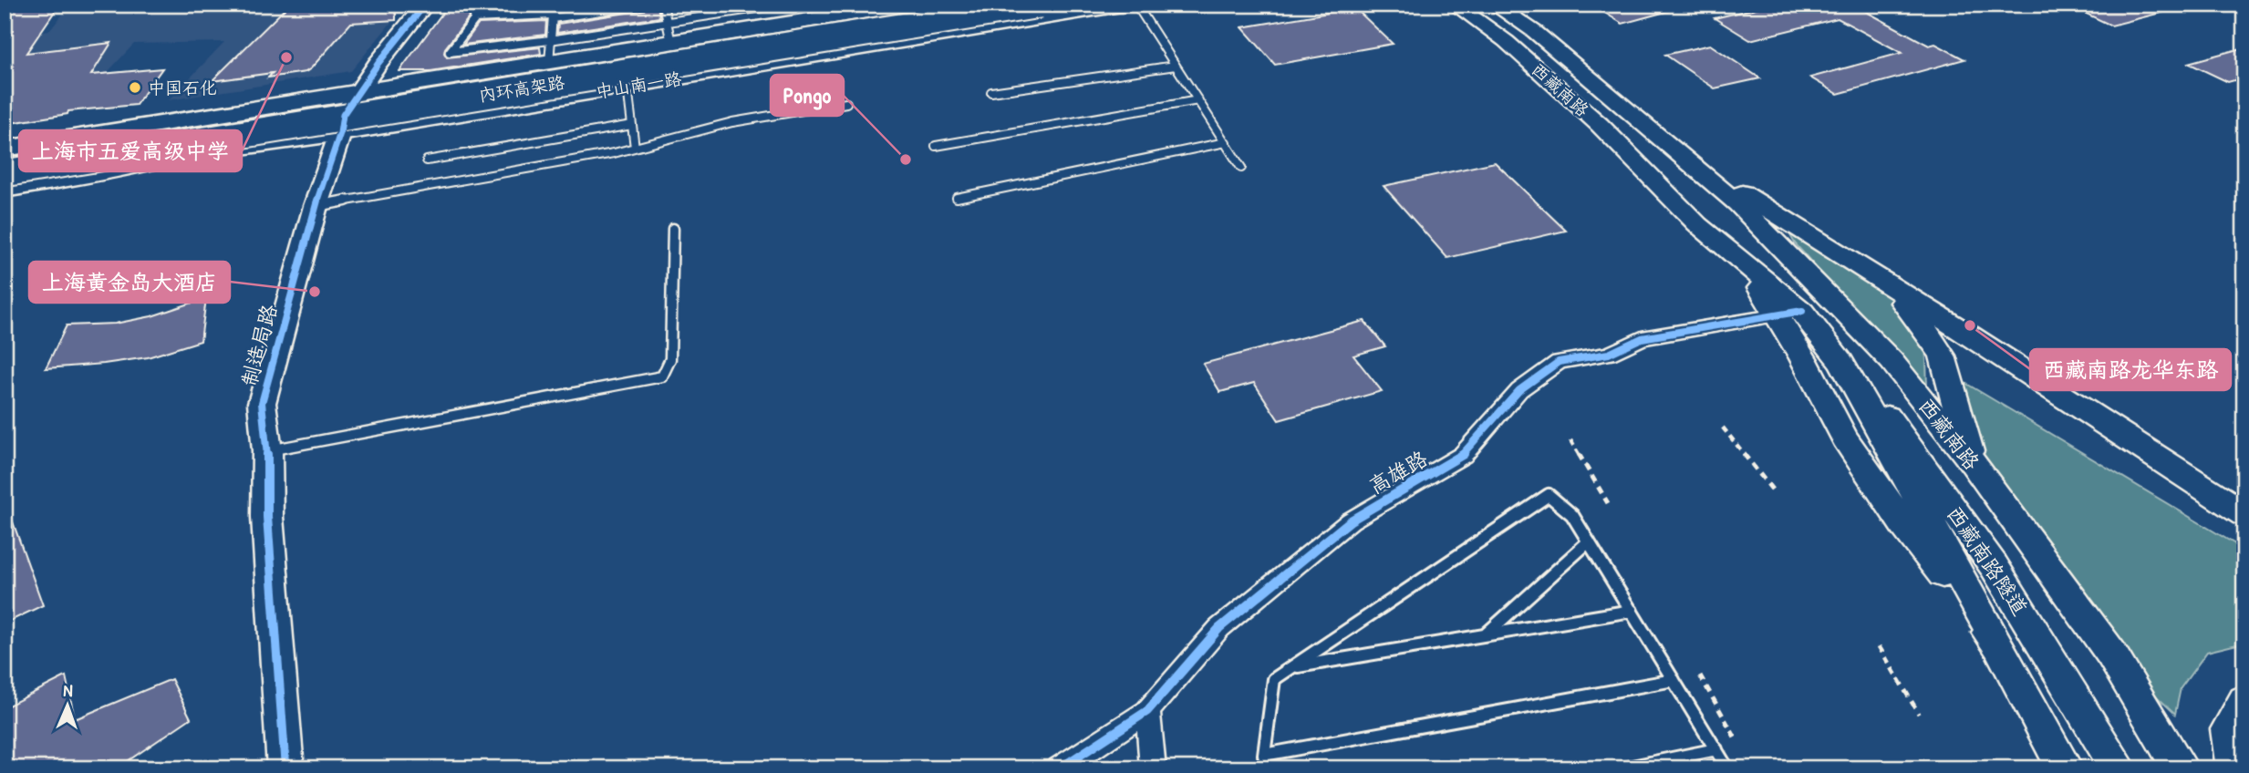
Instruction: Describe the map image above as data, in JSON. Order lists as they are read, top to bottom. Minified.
{"streets":{"highway":["内环高架路"],"main road":["中山南一路","西藏南路","制造局路","西藏南路隧道"],"street":["高雄路"]},"crossings":[["中山南一路","制造局路"],["西藏南路","高雄路"],["西藏南路","西藏南路隧道"]],"places":["上海市五爱高级中学","中国石化","Pongo","上海黄金岛大酒店","西藏南路龙华东路"],"north":"top"}
